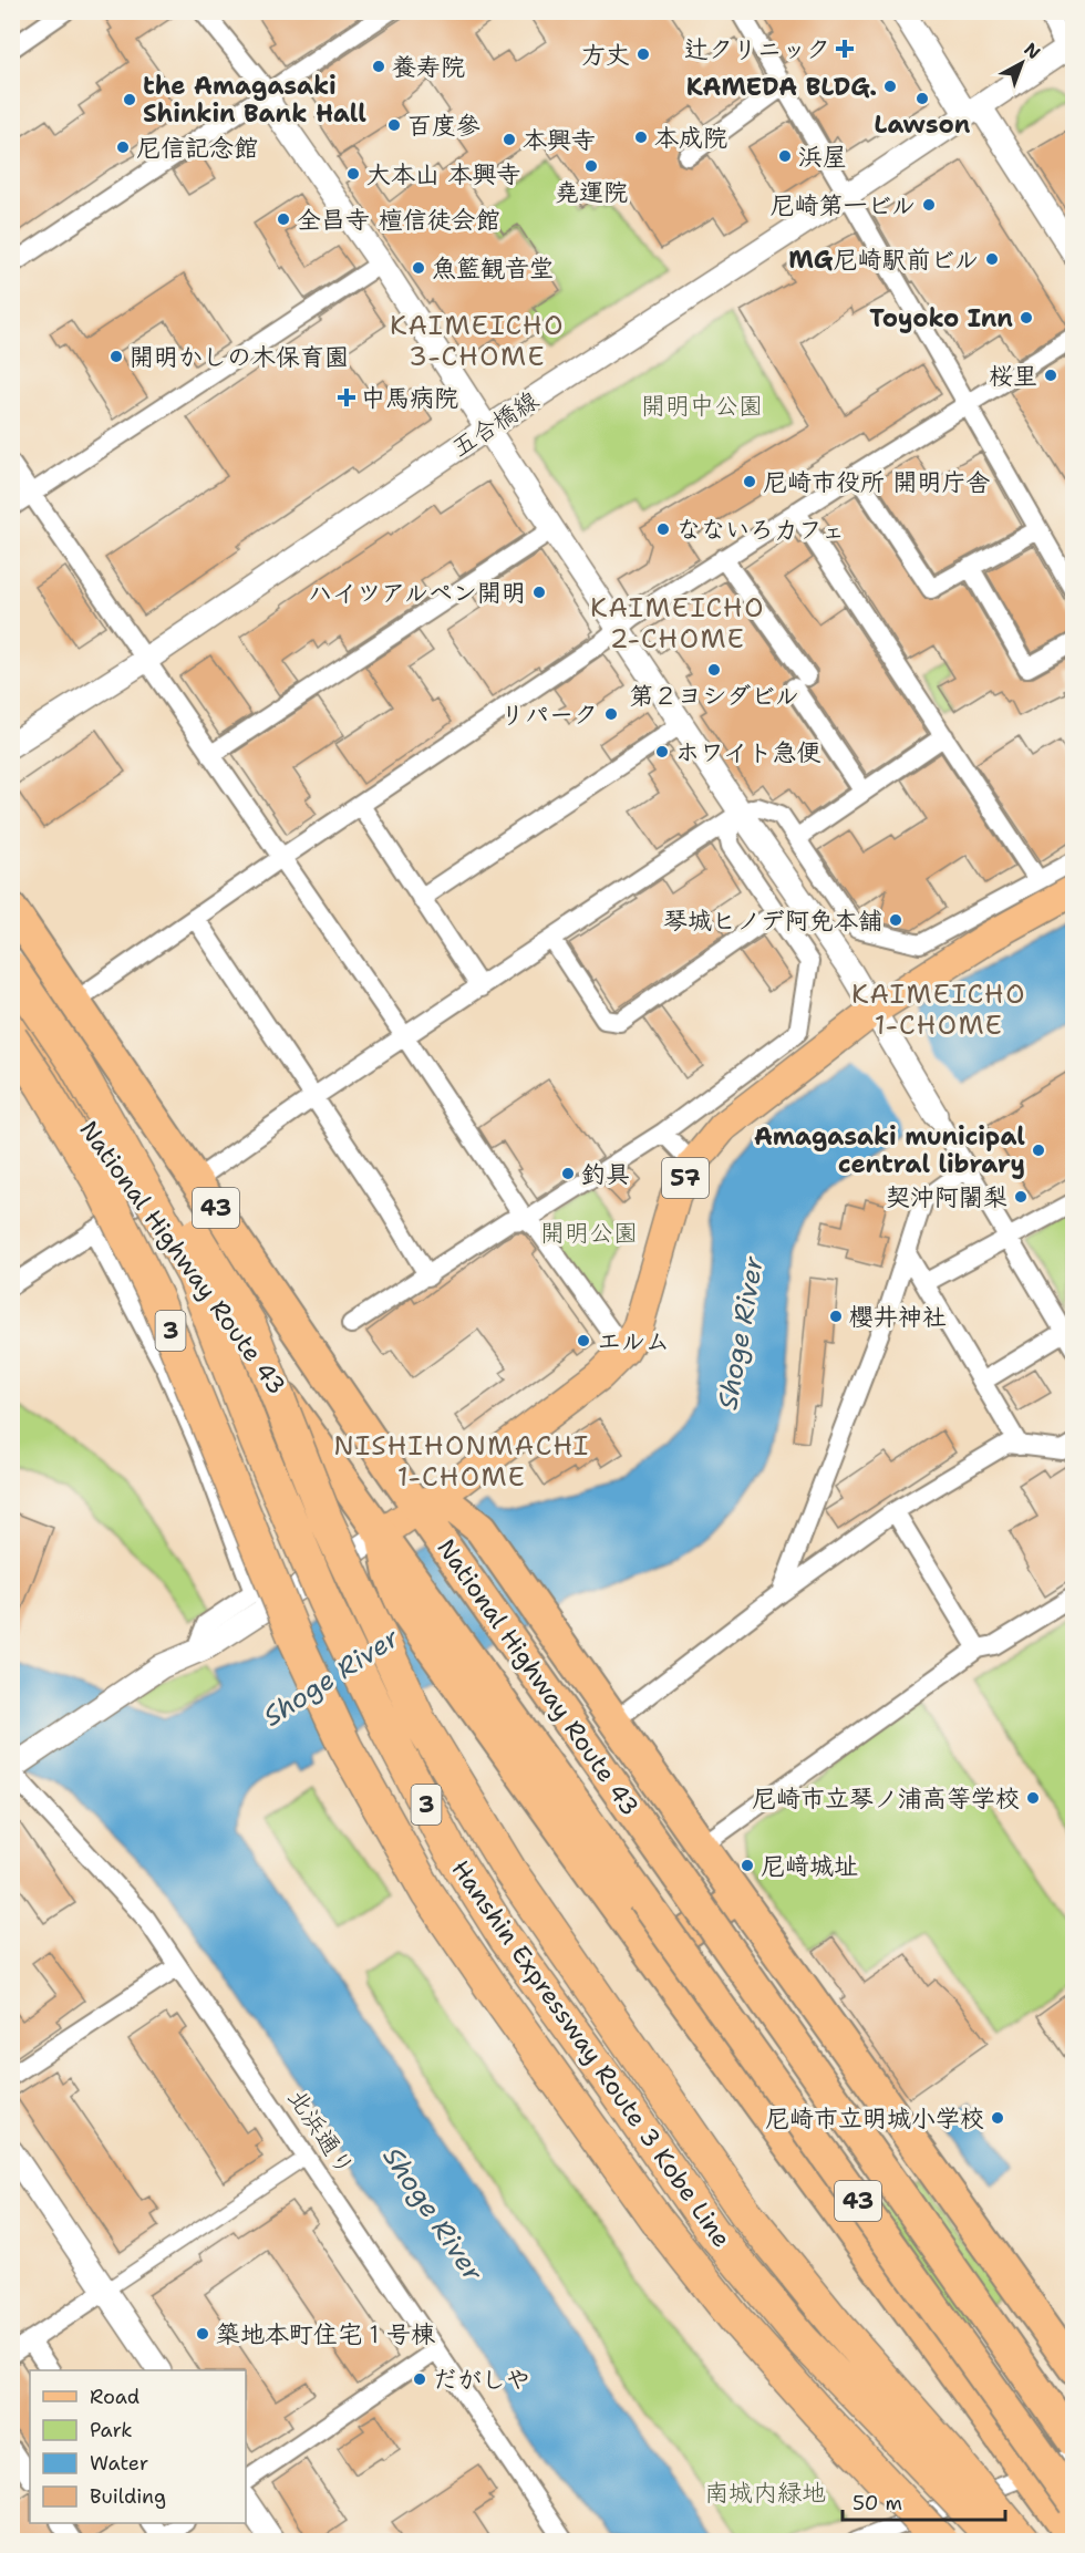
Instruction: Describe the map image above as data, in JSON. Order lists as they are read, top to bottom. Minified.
{"streets":{"highway":["43","National Highway Route 43","3","Hanshin Expressway Route 3 Kobe Line"],"main road":["57"],"street":["五合橋線","北浜通り"]},"crossings":[["57","National Highway Route 43"],["National Highway Route 43","Hanshin Expressway Route 3 Kobe Line"]],"districts":["KAIMEICHO 3-CHOME","KAIMEICHO 2-CHOME","KAIMEICHO 1-CHOME","NISHIHONMACHI 1-CHOME"],"water":["Shoge River"],"parks":["開明中公園","開明公園","南城内緑地"],"places":{"health":["辻クリニック","中馬病院"],"other":["方丈","養寿院","KAMEDA BLDG.","Lawson","the Amagasaki Shinkin Bank Hall","百度參","本成院","本興寺","尼信記念館","浜屋","堯運院","大本山 本興寺","尼崎第一ビル","全昌寺 檀信徒会館","MG尼崎駅前ビル","魚籃観音堂","Toyoko Inn","開明かしの木保育園","桜里","尼崎市役所 開明庁舎","なないろカフェ","ハイツアルペン開明","第２ヨシダビル","リパーク","ホワイト急便","琴城ヒノデ阿免本舗","Amagasaki municipal central library","釣具","契沖阿闍梨","櫻井神社","エルム","尼崎市立琴ノ浦高等学校","尼﨑城址","尼崎市立明城小学校","築地本町住宅１号棟","だがしや"]},"legend":["Road","Park","Water","Building"],"scale_bar":"50 m","north":"top right"}
